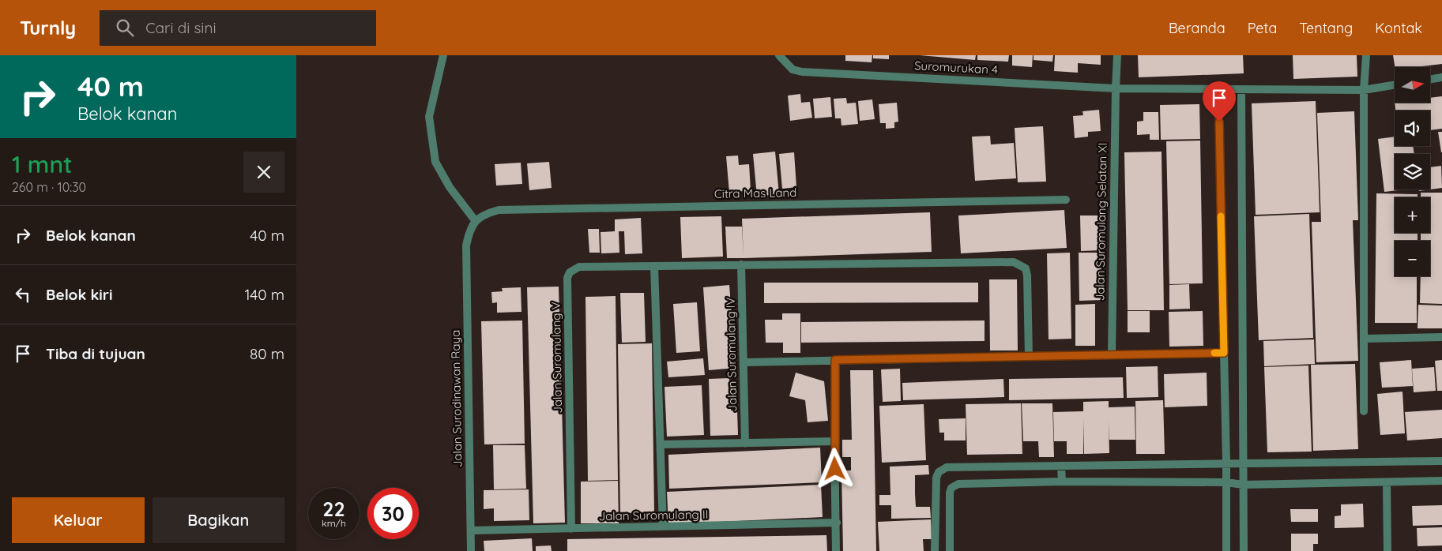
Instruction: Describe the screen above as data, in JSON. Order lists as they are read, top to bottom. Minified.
{"streets":{"street":["Suromurukan 4","Citra Mas Land","Jalan Suromulang Selatan XI","Jalan Suromulang IV","Jalan Suromulang V","Jalan Surodinawan Raya","Jalan Suromulang II"]},"crossings":[["Suromurukan 4","Jalan Suromulang Selatan XI"],["Citra Mas Land","Jalan Surodinawan Raya"],["Jalan Suromulang IV","Jalan Suromulang V"],["Jalan Suromulang V","Jalan Suromulang II"],["Jalan Surodinawan Raya","Jalan Suromulang II"]],"north":"right","page":{"header":"Turnly","search":"Cari di sini","nav":["Beranda","Peta","Tentang","Kontak"],"turn":["40 m","Belok kanan"],"map_buttons":["+","−"],"heading":["1 mnt","260 m · 10:30"],"list":[{"name":"Belok kanan","value":"40 m"},{"name":"Belok kiri","value":"140 m"},{"name":"Tiba di tujuan","value":"80 m"}],"speed":"22 km/h","limit":"30","buttons":["Keluar","Bagikan"]}}
